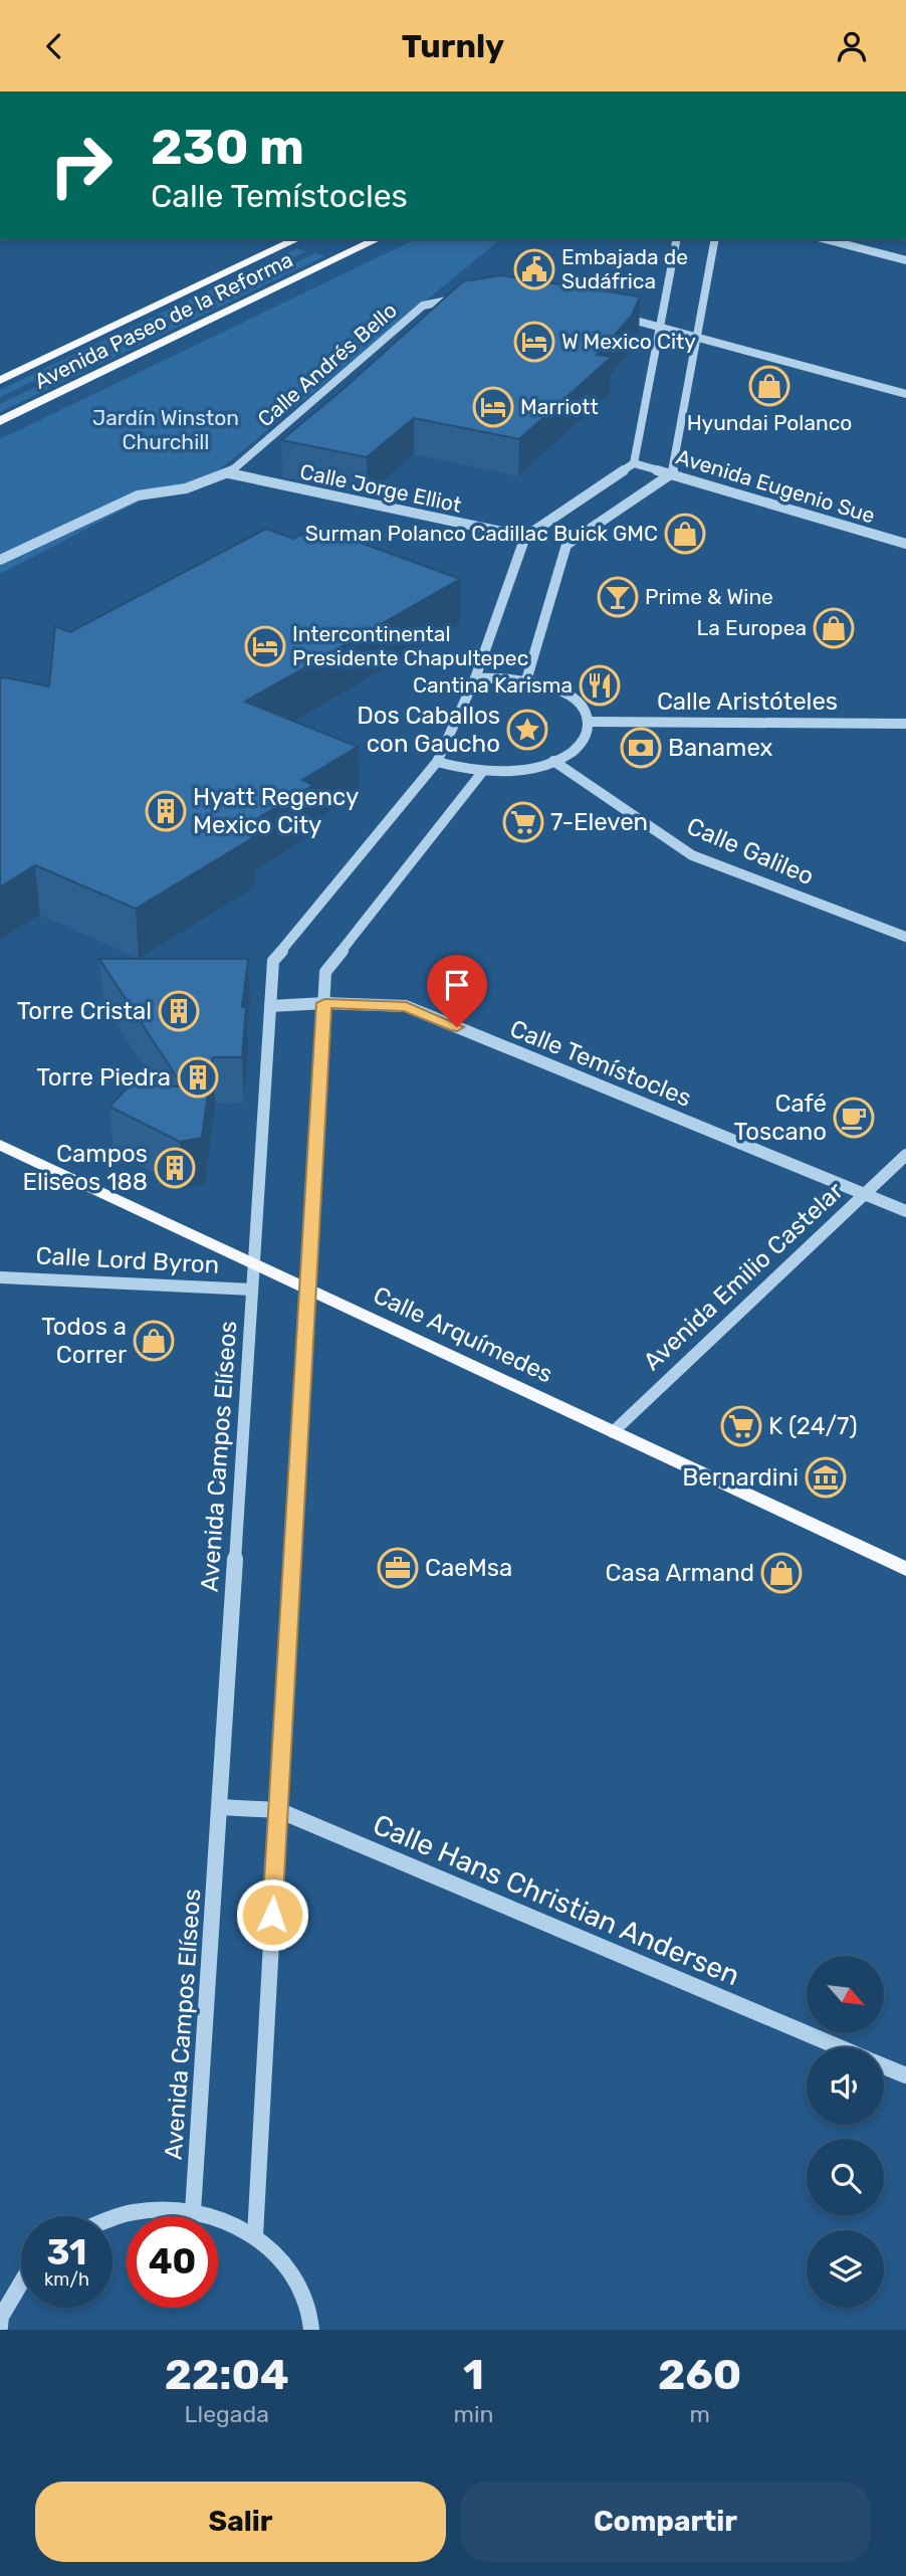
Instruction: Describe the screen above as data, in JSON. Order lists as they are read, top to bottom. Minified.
{"streets":{"main road":["Avenida Paseo de la Reforma","Calle Arquímedes"],"street":["Calle Andrés Bello","Avenida Eugenio Sue","Calle Jorge Elliot","Calle Aristóteles","Calle Galileo","Calle Temístocles","Calle Lord Byron","Avenida Emilio Castelar","Avenida Campos Elíseos","Calle Hans Christian Andersen"]},"crossings":[["Calle Andrés Bello","Calle Jorge Elliot"],["Calle Temístocles","Avenida Emilio Castelar"],["Calle Temístocles","Avenida Campos Elíseos"],["Calle Lord Byron","Avenida Campos Elíseos"],["Avenida Emilio Castelar","Calle Arquímedes"],["Calle Arquímedes","Avenida Campos Elíseos"],["Avenida Campos Elíseos","Calle Hans Christian Andersen"]],"parks":["Jardín Winston Churchill"],"places":{"public building":["Embajada de Sudáfrica"],"hotel":["W Mexico City","Marriott","Intercontinental Presidente Chapultepec"],"shop":["Hyundai Polanco","Surman Polanco Cadillac Buick GMC","La Europea","Todos a Correr","Casa Armand"],"bar":["Prime & Wine"],"restaurant":["Cantina Karisma"],"place":["Dos Caballos con Gaucho"],"bank":["Banamex"],"building":["Hyatt Regency Mexico City","Torre Cristal","Torre Piedra","Campos Eliseos 188"],"supermarket":["7-Eleven","K (24/7)"],"cafe":["Café Toscano"],"museum":["Bernardini"],"office":["CaeMsa"]},"north":"bottom right","page":{"header":"Turnly","turn":["230 m","Calle Temístocles"],"speed":"31 km/h","limit":"40","eta":["22:04","Llegada","1","min","260","m"],"buttons":["Salir","Compartir"]}}
